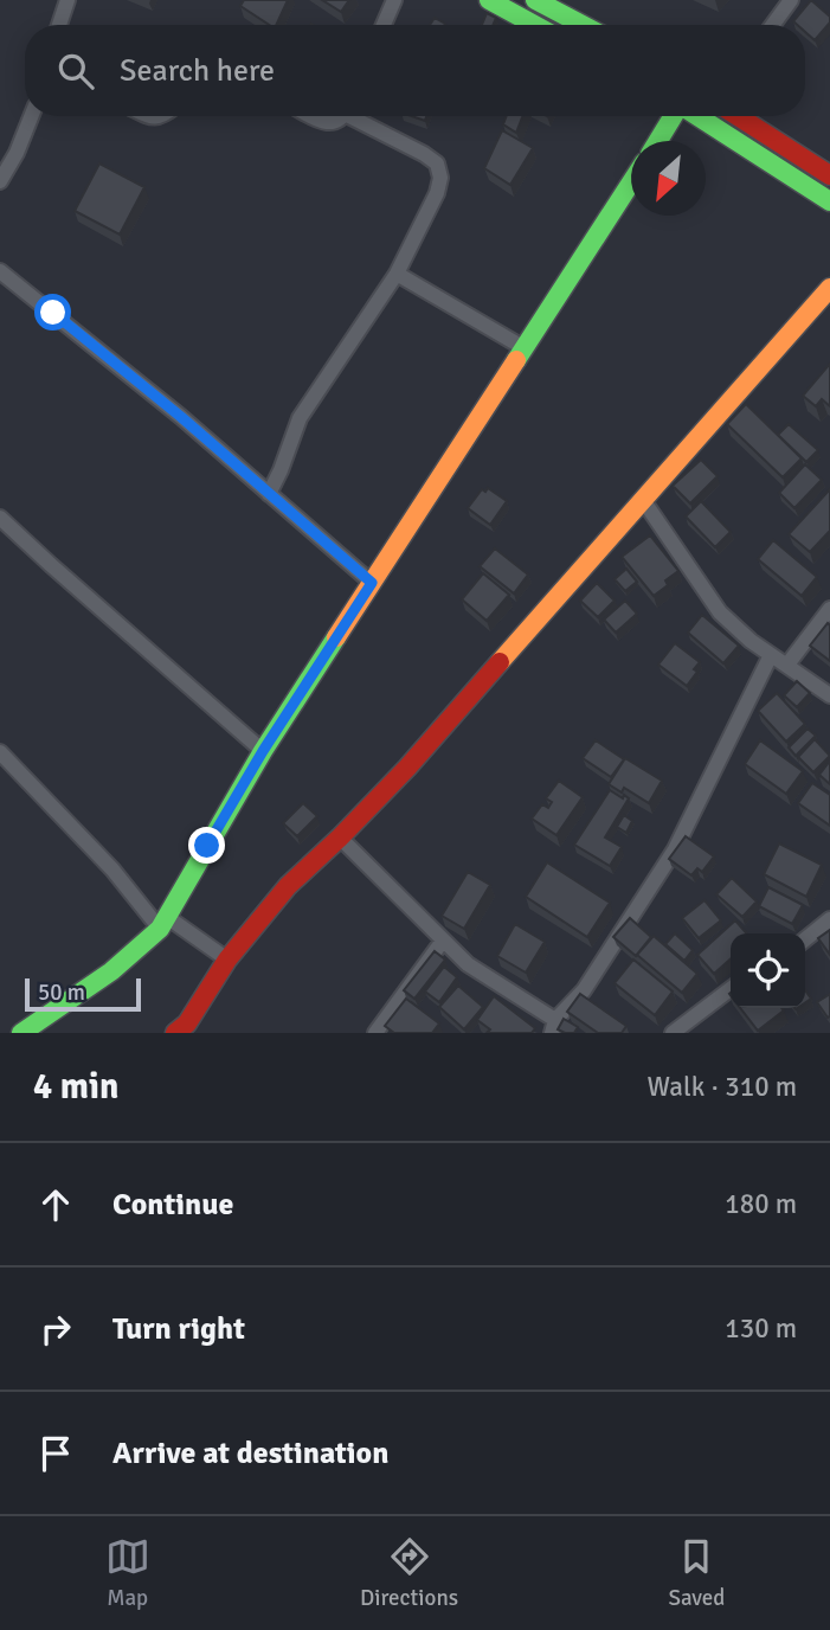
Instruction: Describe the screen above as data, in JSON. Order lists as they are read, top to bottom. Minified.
{"scale_bar":"50 m","north":"bottom left","page":{"search":"Search here","scale":"50 m","heading":["4 min","Walk · 310 m"],"list":[["Continue","180 m"],["Turn right","130 m"],"Arrive at destination"],"nav":["Map","Directions","Saved"]}}
